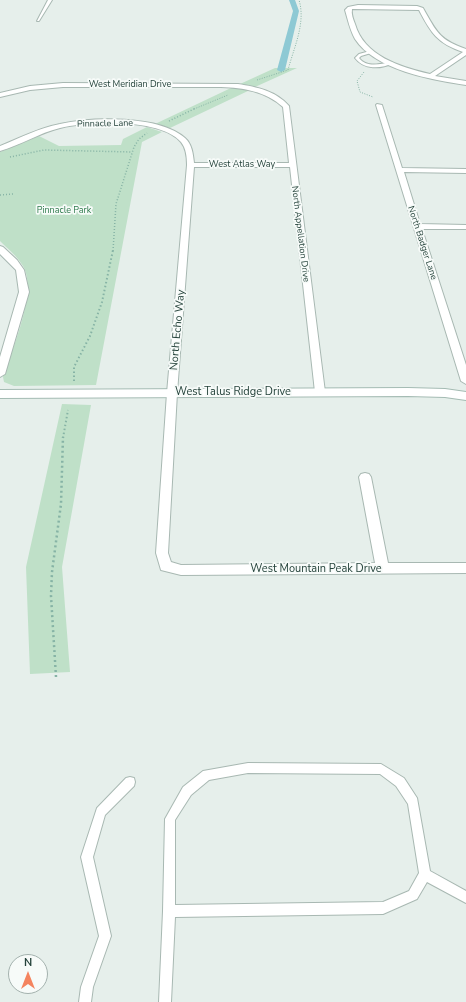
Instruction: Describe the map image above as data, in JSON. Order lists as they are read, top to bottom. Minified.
{"streets":{"street":["West Meridian Drive","Pinnacle Lane","West Atlas Way","North Appellation Drive","North Badger Lane","North Echo Way","West Talus Ridge Drive","West Mountain Peak Drive"]},"crossings":[["West Meridian Drive","North Appellation Drive"],["Pinnacle Lane","North Echo Way"],["West Atlas Way","North Appellation Drive"],["West Atlas Way","North Echo Way"],["North Appellation Drive","West Talus Ridge Drive"],["North Echo Way","West Talus Ridge Drive"],["North Echo Way","West Mountain Peak Drive"]],"parks":["Pinnacle Park"],"north":"top"}
